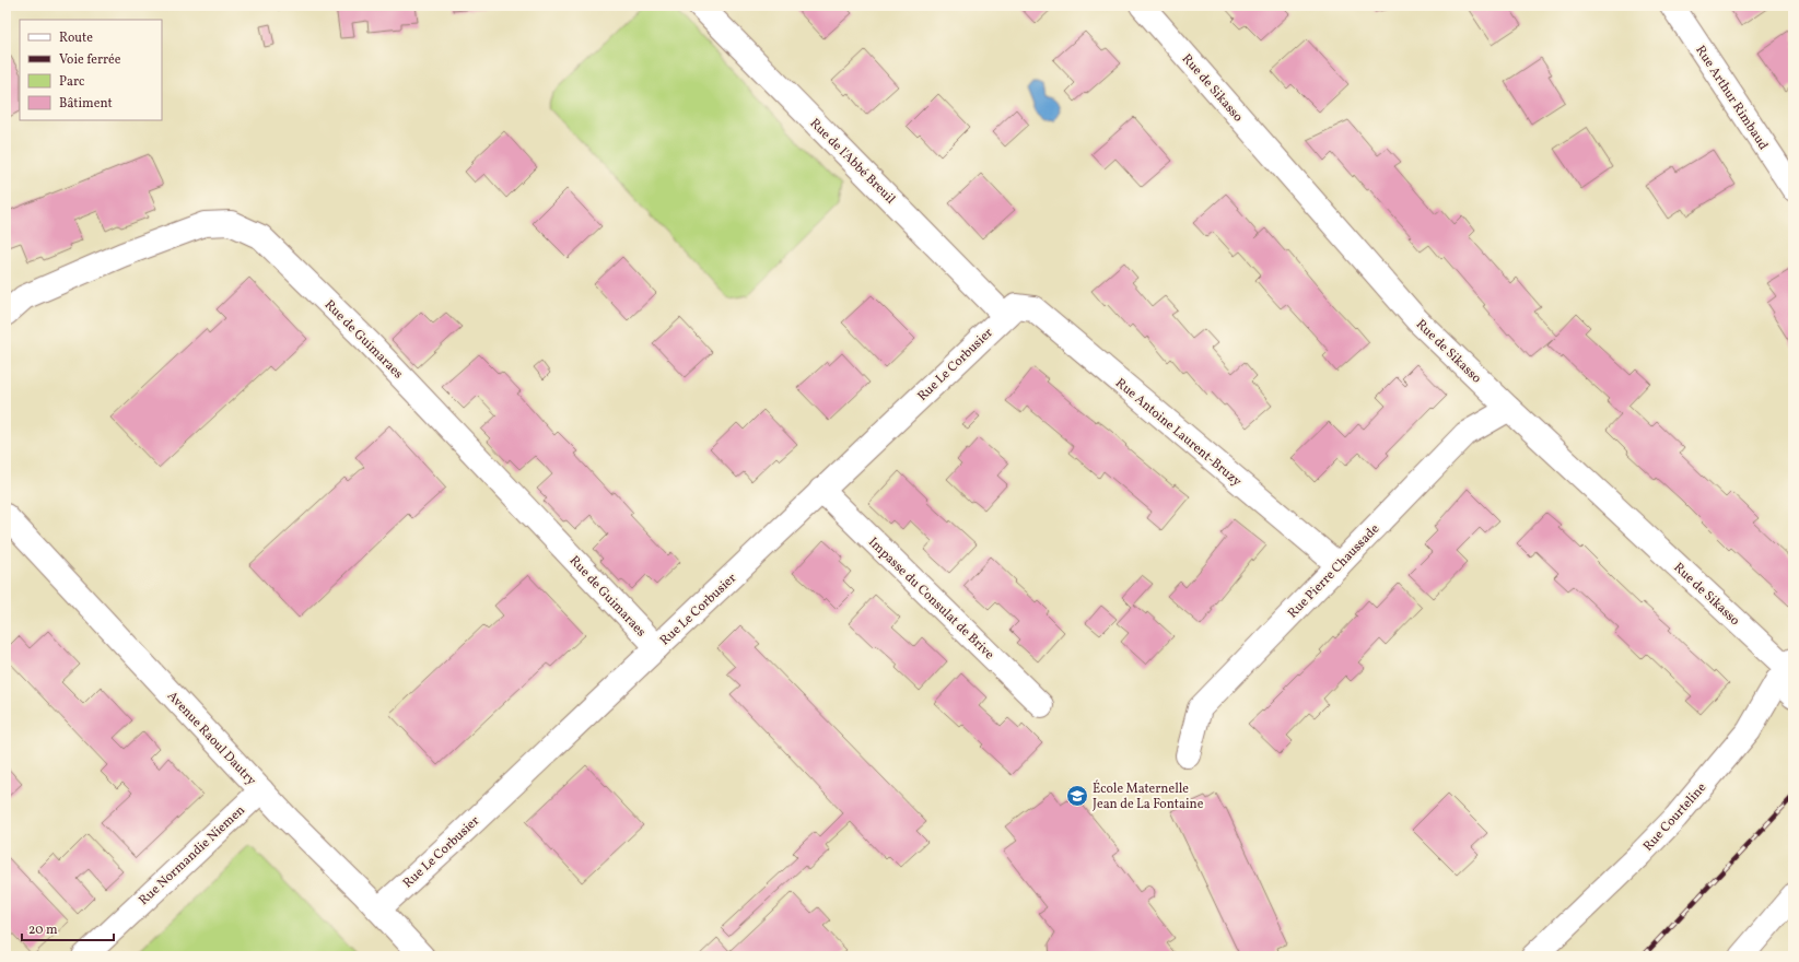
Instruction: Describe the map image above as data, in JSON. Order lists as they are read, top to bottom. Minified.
{"streets":{"street":["Rue de Sikasso","Rue Arthur Rimbaud","Rue de l'Abbé Breuil","Rue de Guimaraes","Rue Le Corbusier","Rue Antoine Laurent-Bruzy","Rue Pierre Chaussade","Impasse du Consulat de Brive","Avenue Raoul Dautry","Rue Courteline","Rue Normandie Niemen"]},"crossings":[["Rue de Sikasso","Rue Pierre Chaussade"],["Rue de Sikasso","Rue Courteline"],["Rue de l'Abbé Breuil","Rue Le Corbusier"],["Rue de l'Abbé Breuil","Rue Antoine Laurent-Bruzy"],["Rue de Guimaraes","Rue Le Corbusier"],["Rue Le Corbusier","Rue Antoine Laurent-Bruzy"],["Rue Le Corbusier","Impasse du Consulat de Brive"],["Rue Le Corbusier","Avenue Raoul Dautry"],["Rue Antoine Laurent-Bruzy","Rue Pierre Chaussade"],["Avenue Raoul Dautry","Rue Normandie Niemen"]],"places":{"school or university":["École Maternelle Jean de La Fontaine"]},"legend":["Route","Voie ferrée","Parc","Bâtiment"],"scale_bar":"20 m"}
